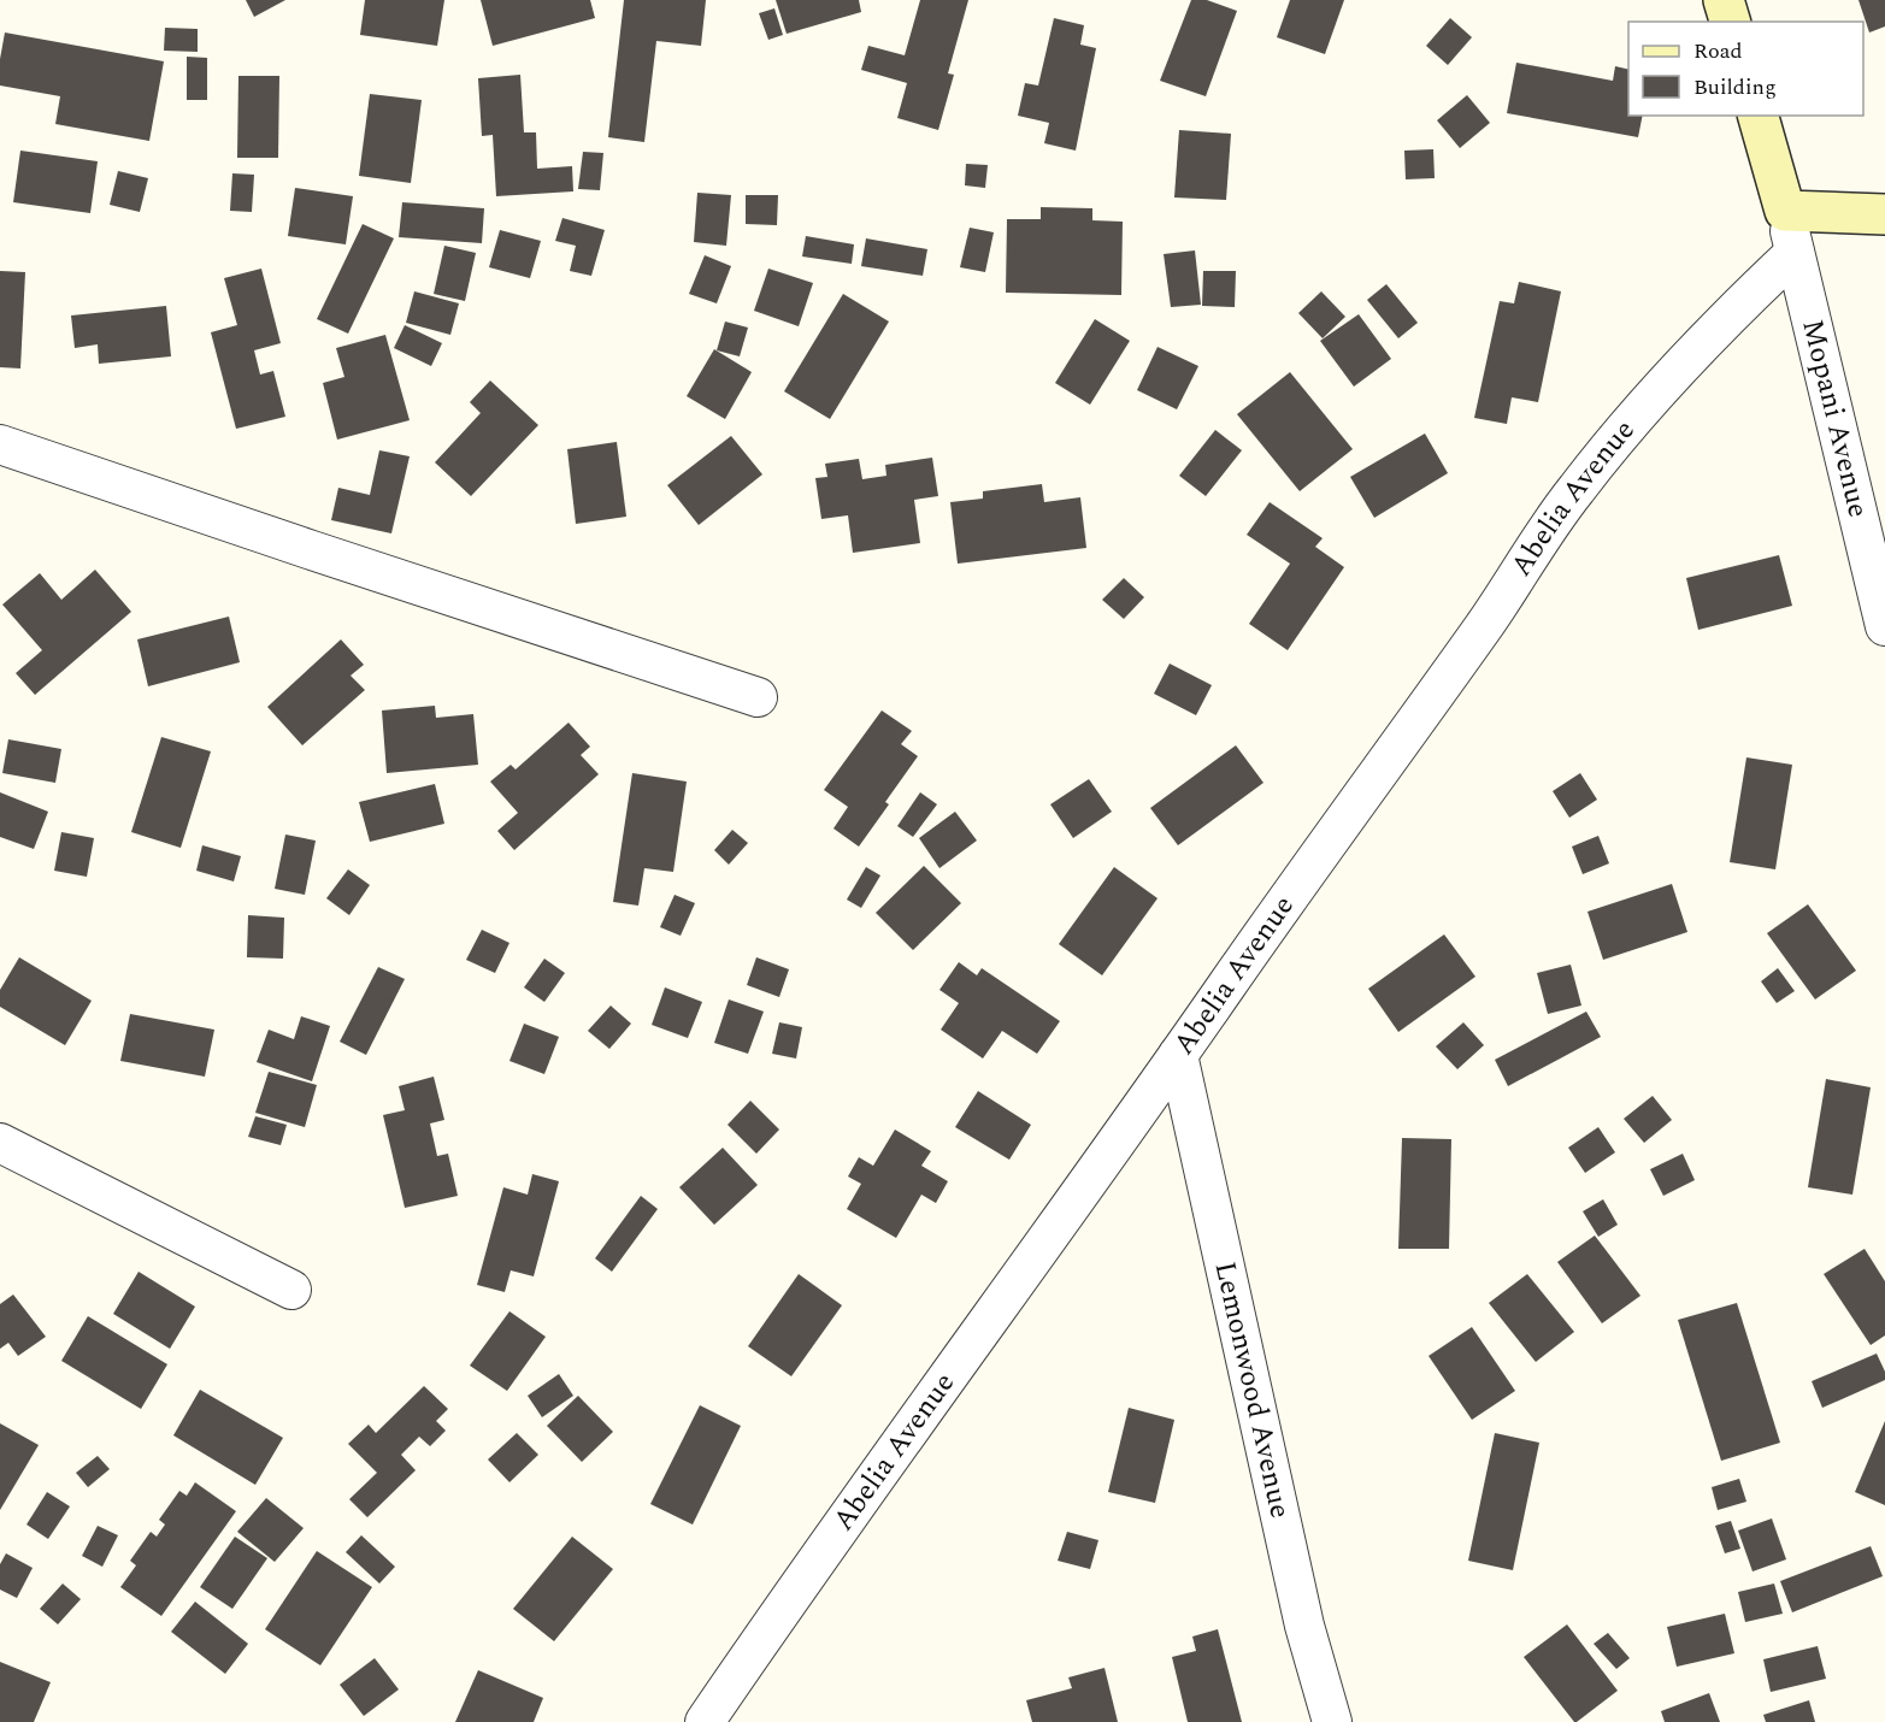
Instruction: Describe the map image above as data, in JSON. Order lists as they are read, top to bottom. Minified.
{"streets":{"street":["Mopani Avenue","Abelia Avenue","Lemonwood Avenue"]},"crossings":[["Mopani Avenue","Abelia Avenue"],["Abelia Avenue","Lemonwood Avenue"]],"legend":["Road","Building"]}
